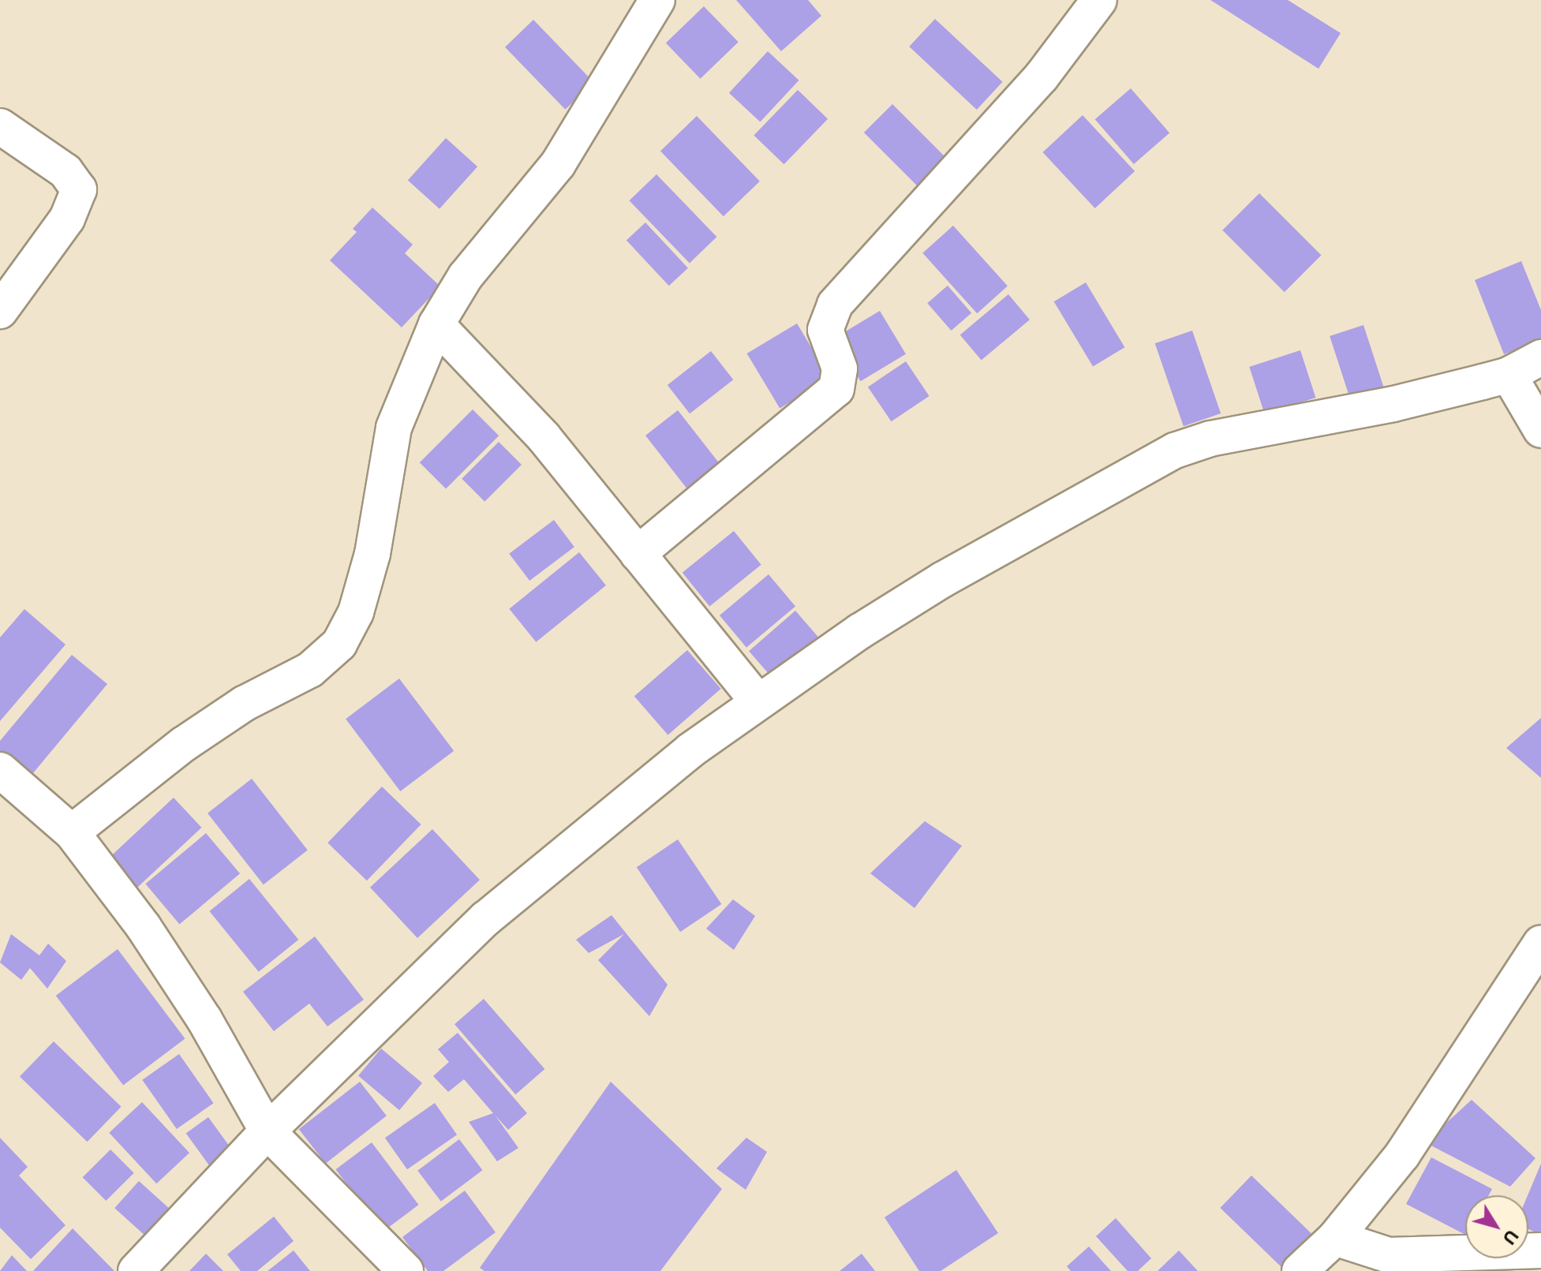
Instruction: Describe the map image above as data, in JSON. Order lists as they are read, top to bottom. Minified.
{"north":"bottom right"}
